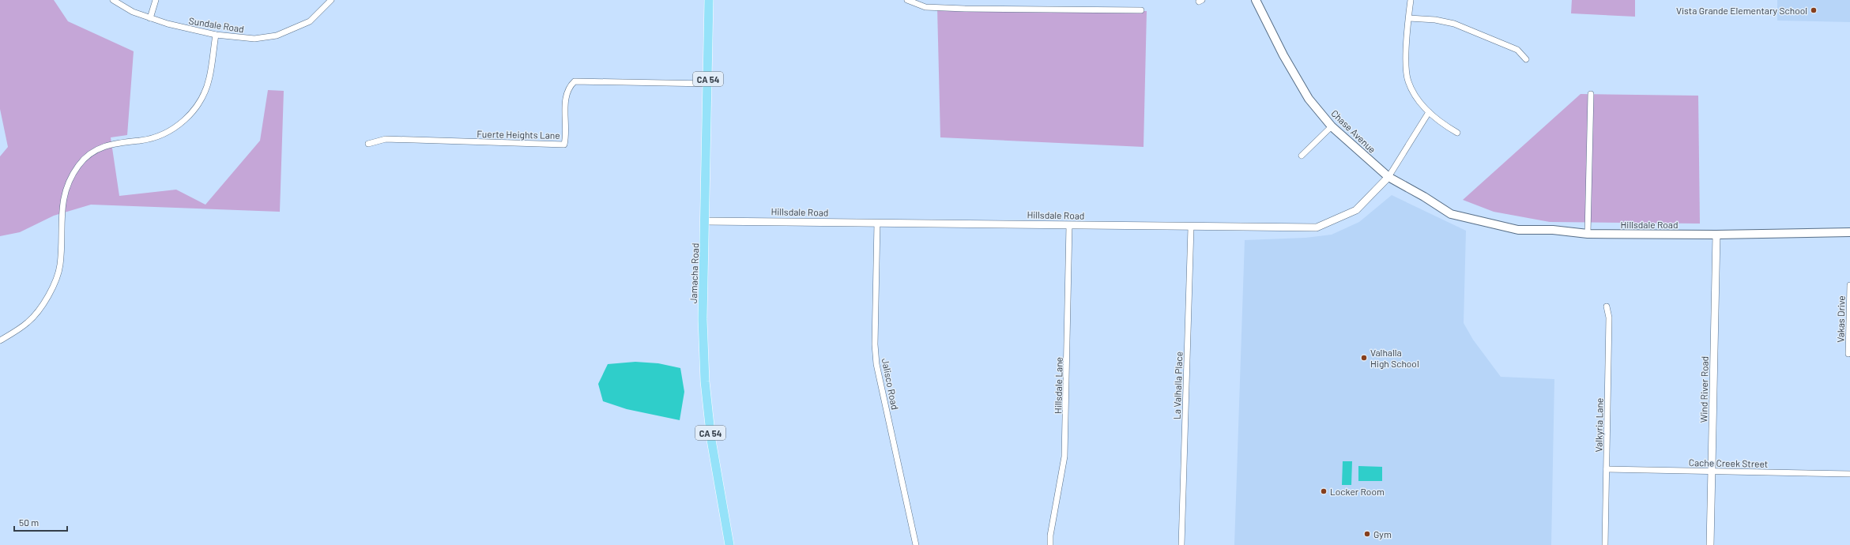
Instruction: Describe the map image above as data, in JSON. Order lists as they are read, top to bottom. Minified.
{"streets":{"main road":["CA 54","Chase Avenue","Hillsdale Road","Jamacha Road"],"street":["Sundale Road","Fuerte Heights Lane","Vakas Drive","Jalisco Road","Hillsdale Lane","La Valhalla Place","Wind River Road","Valkyria Lane","Cache Creek Street"]},"crossings":[["Chase Avenue","Hillsdale Road"],["Fuerte Heights Lane","Jamacha Road"],["Hillsdale Road","Jamacha Road"],["Hillsdale Road","Jalisco Road"],["Hillsdale Road","Hillsdale Lane"],["Hillsdale Road","La Valhalla Place"],["Hillsdale Road","Wind River Road"],["Wind River Road","Cache Creek Street"],["Valkyria Lane","Cache Creek Street"]],"places":["Vista Grande Elementary School","Valhalla High School","Locker Room","Gym"],"scale_bar":"50 m"}
